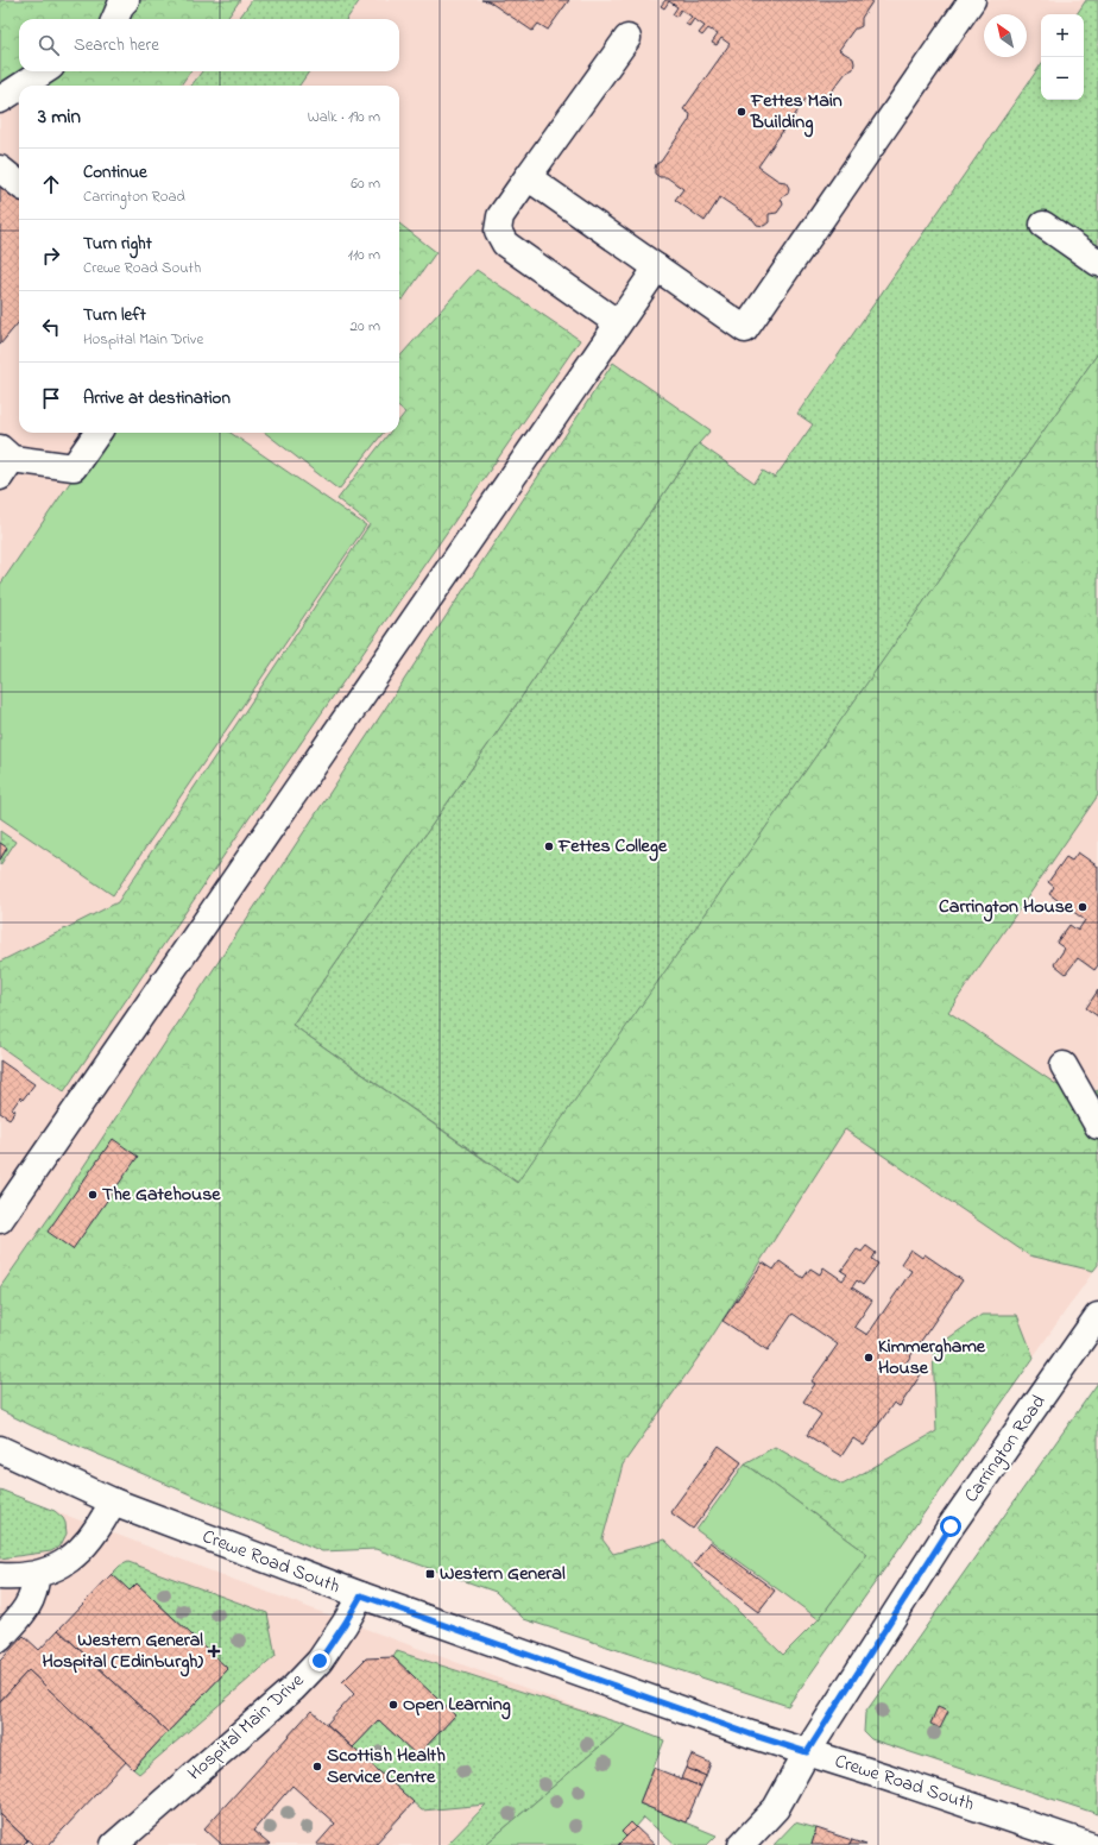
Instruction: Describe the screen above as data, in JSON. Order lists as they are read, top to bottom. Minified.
{"streets":{"street":["Carrington Road","Crewe Road South","Hospital Main Drive"]},"crossings":[["Carrington Road","Crewe Road South"],["Crewe Road South","Hospital Main Drive"]],"places":{"other":["Fettes Main Building","Fettes College","Carrington House","The Gatehouse","Kimmerghame House","Open Learning","Scottish Health Service Centre"],"transit":["Western General"],"health":["Western General Hospital (Edinburgh)"]},"north":"top left","page":{"map_buttons":["+","−"],"search":"Search here","heading":["3 min","Walk · 190 m"],"list":[["Continue","Carrington Road","60 m"],["Turn right","Crewe Road South","110 m"],["Turn left","Hospital Main Drive","20 m"],"Arrive at destination"]}}
